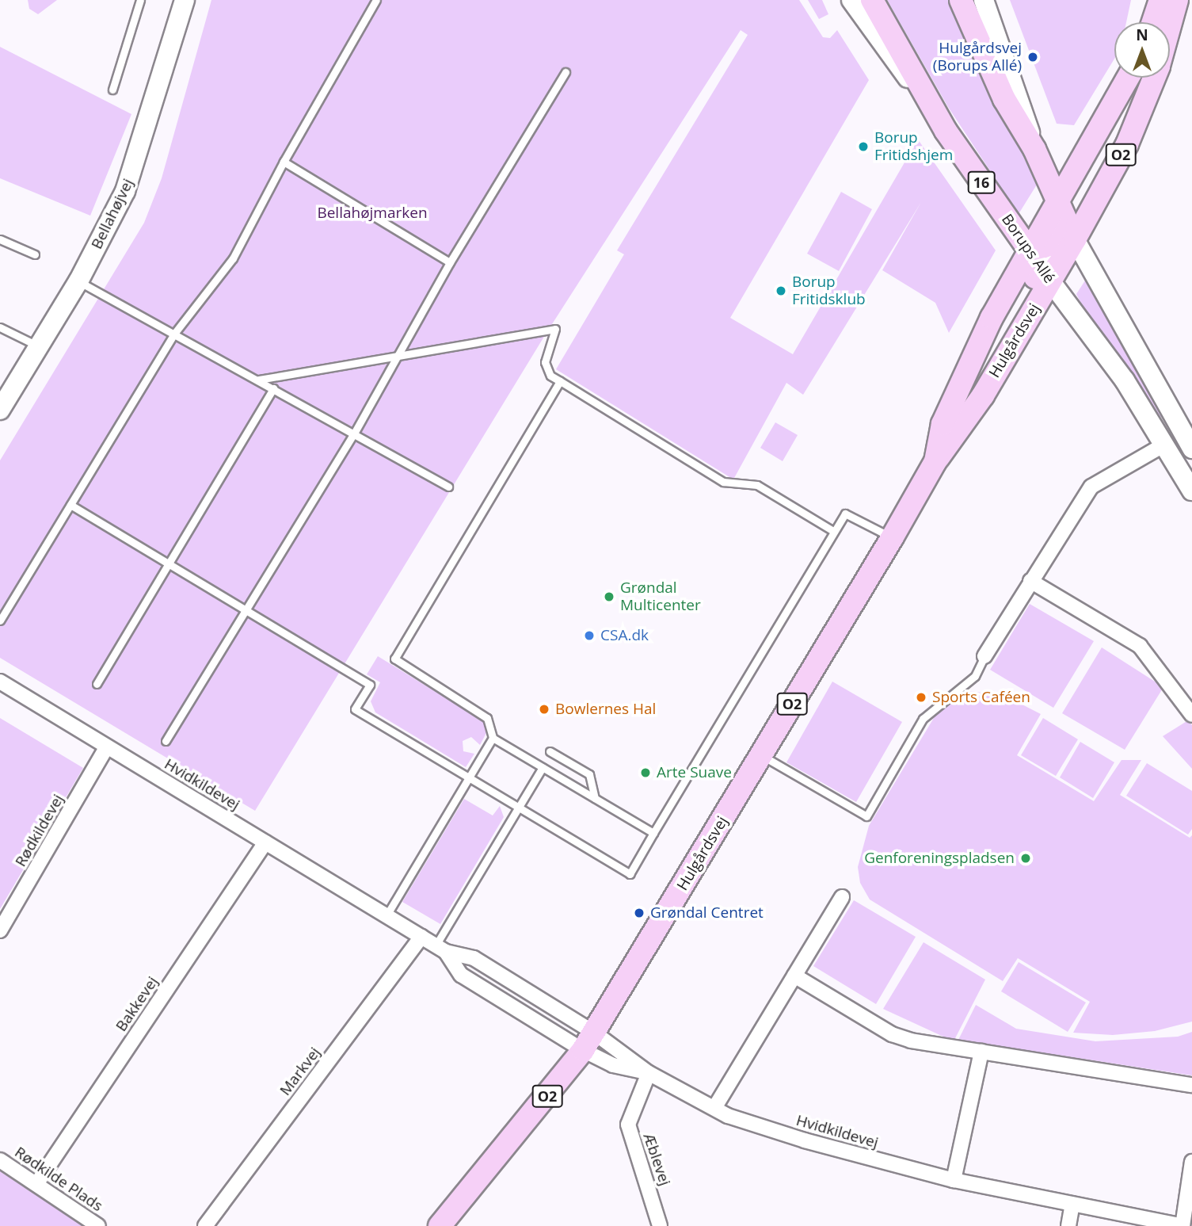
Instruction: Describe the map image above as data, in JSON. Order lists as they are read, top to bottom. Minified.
{"streets":{"main road":["O2","16","Borups Allé","Hulgårdsvej"],"street":["Bellahøjvej","Hvidkildevej","Rødkildevej","Bakkevej","Markvej","Æblevej","Rødkilde Plads"]},"crossings":[["16","Borups Allé"],["Borups Allé","Hulgårdsvej"],["Hulgårdsvej","Hvidkildevej"],["Hvidkildevej","Rødkildevej"],["Hvidkildevej","Bakkevej"],["Hvidkildevej","Markvej"],["Hvidkildevej","Æblevej"],["Bakkevej","Rødkilde Plads"]],"parks":["Bellahøjmarken"],"places":["Hulgårdsvej (Borups Allé)","Borup Fritidshjem","Borup Fritidsklub","Grøndal Multicenter","CSA.dk","Sports Caféen","Bowlernes Hal","Arte Suave","Genforeningspladsen","Grøndal Centret"],"north":"top"}
